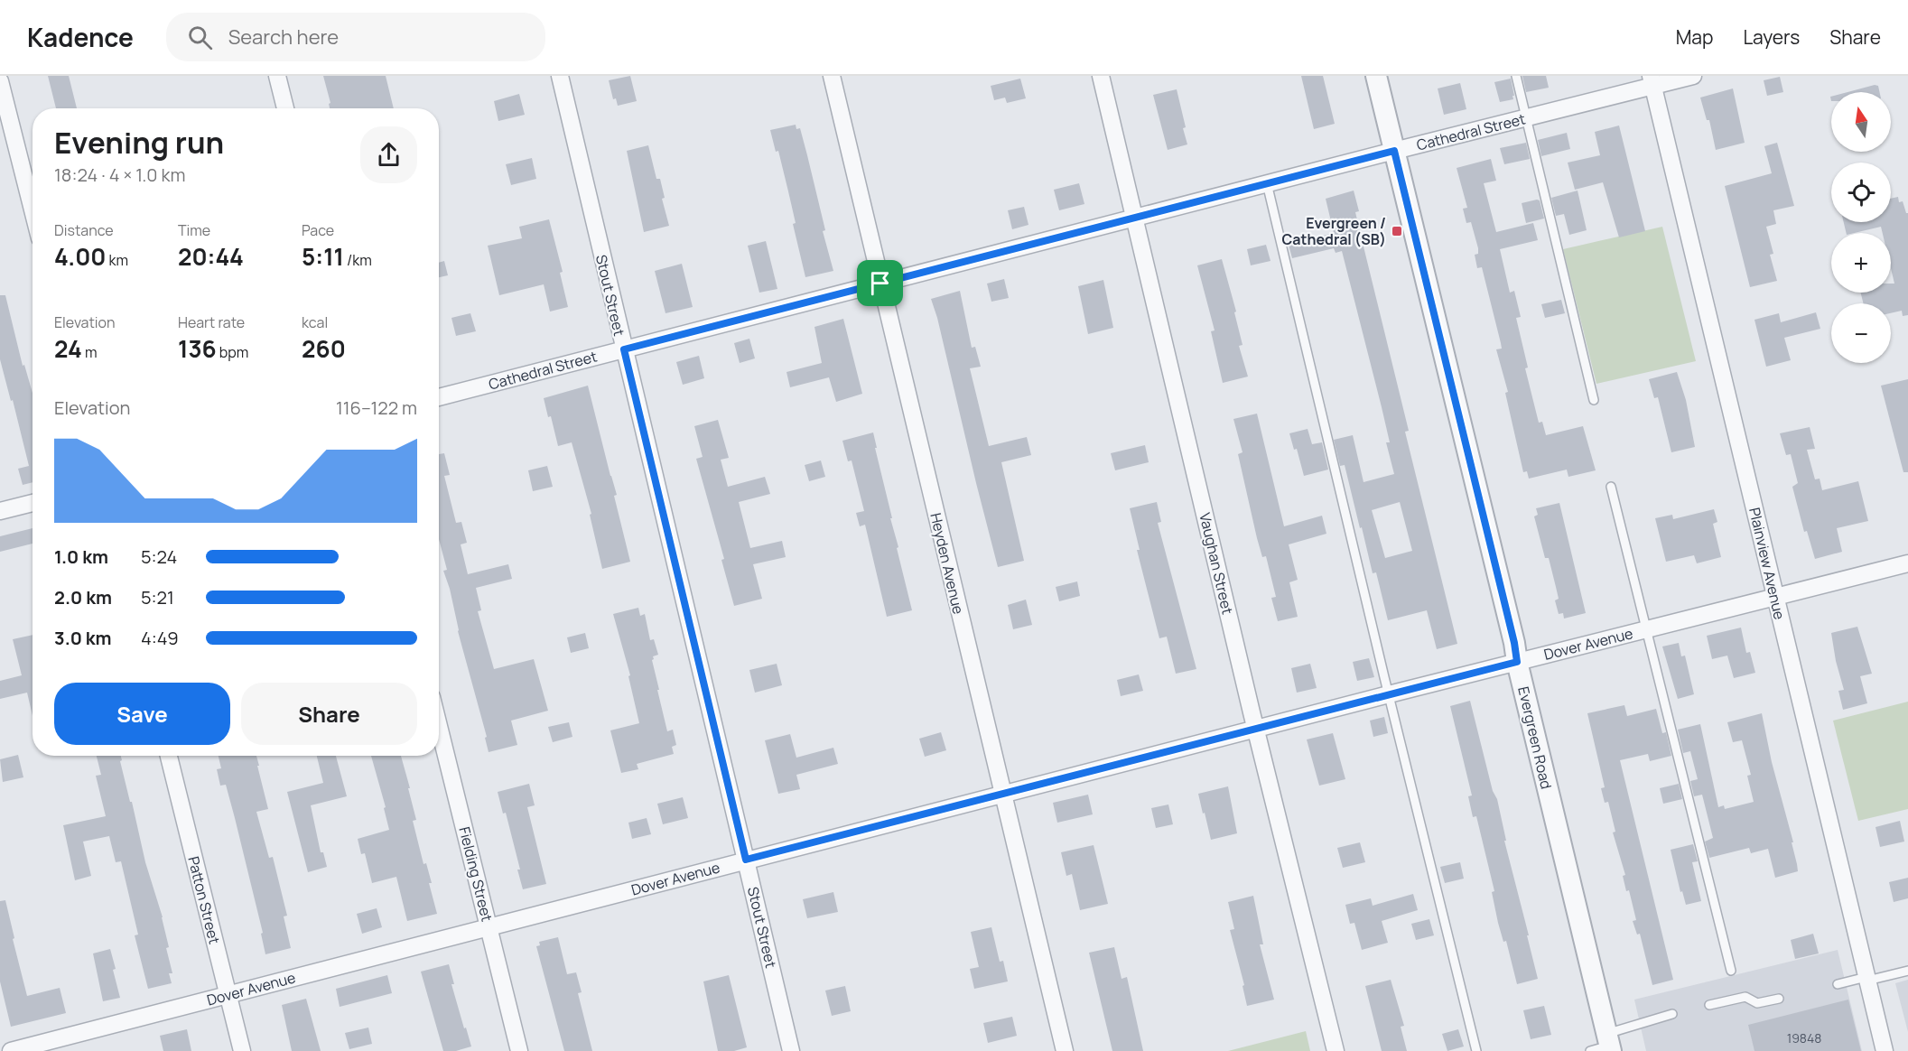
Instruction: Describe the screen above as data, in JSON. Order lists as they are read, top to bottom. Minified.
{"streets":{"street":["Cathedral Street","Stout Street","Heyden Avenue","Vaughan Street","Plainview Avenue","Dover Avenue","Evergreen Road","Fielding Street","Patton Street"]},"crossings":[["Cathedral Street","Stout Street"],["Cathedral Street","Heyden Avenue"],["Cathedral Street","Vaughan Street"],["Cathedral Street","Plainview Avenue"],["Cathedral Street","Evergreen Road"],["Stout Street","Dover Avenue"],["Heyden Avenue","Dover Avenue"],["Vaughan Street","Dover Avenue"],["Plainview Avenue","Dover Avenue"],["Dover Avenue","Evergreen Road"],["Dover Avenue","Fielding Street"],["Dover Avenue","Patton Street"]],"places":{"transit":["Evergreen / Cathedral (SB)"]},"house_numbers":["19848"],"north":"top","page":{"header":"Kadence","search":"Search here","nav":["Map","Layers","Share"],"map_buttons":["+","−"],"heading":["Evening run","18:24 · 4 × 1.0 km"],"stats":[["Distance","4.00 km"],["Time","20:44"],["Pace","5:11 /km"],["Elevation","24 m"],["Heart rate","136 bpm"],["kcal","260"]],"chart":["Elevation","116–122 m"],"list":[{"name":"1.0 km","note":"5:24"},{"name":"2.0 km","note":"5:21"},{"name":"3.0 km","note":"4:49"}],"buttons":["Save","Share"]}}
